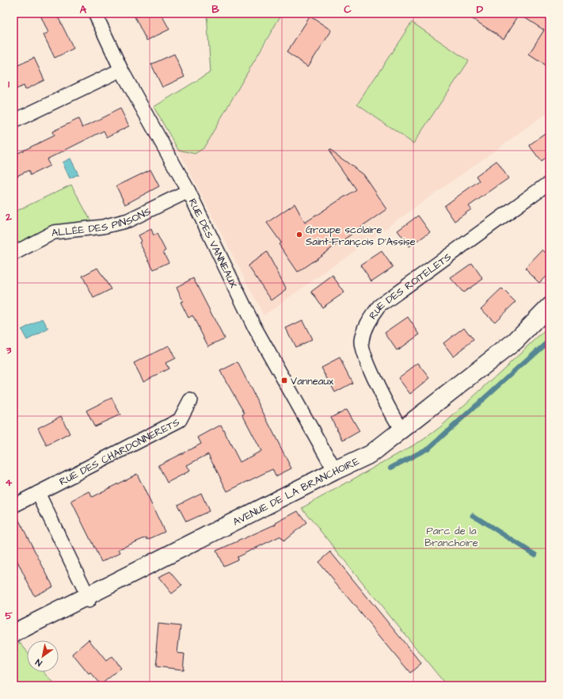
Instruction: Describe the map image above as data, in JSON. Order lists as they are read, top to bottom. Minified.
{"streets":{"main road":["AVENUE DE LA BRANCHOIRE"],"street":["ALLÉE DES PINSONS","RUE DES VANNEAUX","RUE DES ROITELETS","RUE DES CHARDONNERETS"]},"crossings":[["ALLÉE DES PINSONS","RUE DES VANNEAUX"],["RUE DES VANNEAUX","AVENUE DE LA BRANCHOIRE"],["RUE DES ROITELETS","AVENUE DE LA BRANCHOIRE"]],"parks":["Parc de la Branchoire"],"places":{"other":["Groupe scolaire Saint-François D'Assise"],"transit":["Vanneaux"]},"north":"bottom left","grid":{"columns":["A","B","C","D"],"rows":["1","2","3","4","5"]}}
